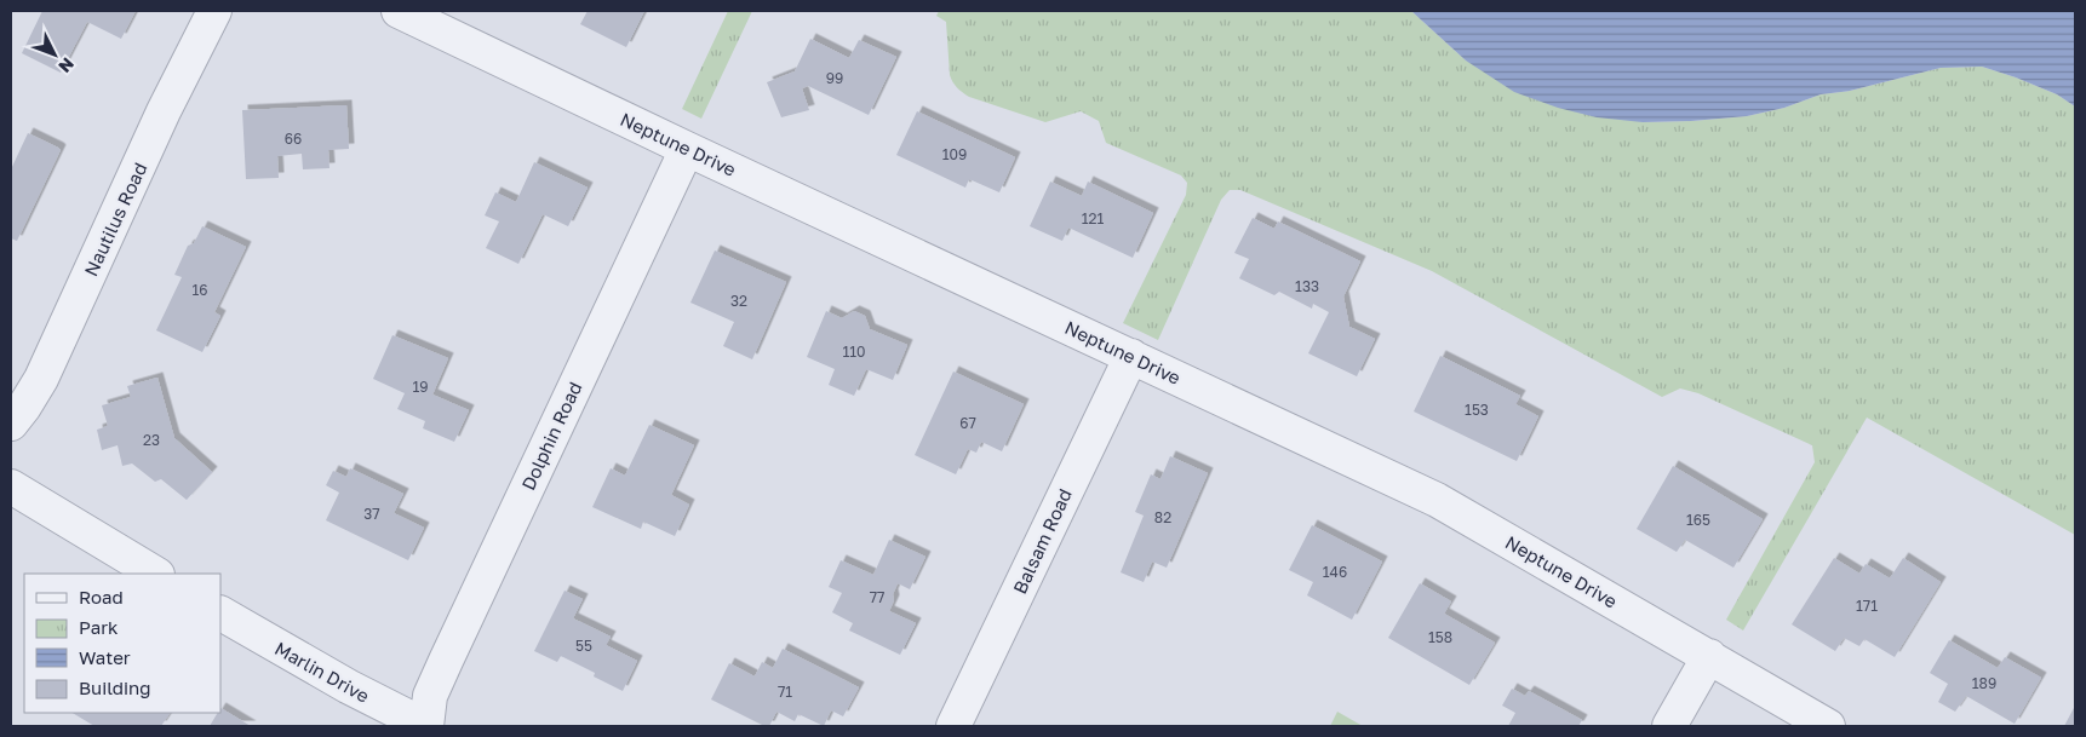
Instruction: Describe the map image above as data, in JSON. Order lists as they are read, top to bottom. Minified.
{"streets":{"street":["Neptune Drive","Nautilus Road","Dolphin Road","Balsam Road","Marlin Drive"]},"crossings":[["Neptune Drive","Dolphin Road"],["Neptune Drive","Balsam Road"],["Dolphin Road","Marlin Drive"]],"house_numbers":["99","66","109","121","133","16","32","110","19","153","67","23","37","82","165","146","77","171","158","55","189","71"],"legend":["Road","Park","Water","Building"],"north":"bottom right"}
